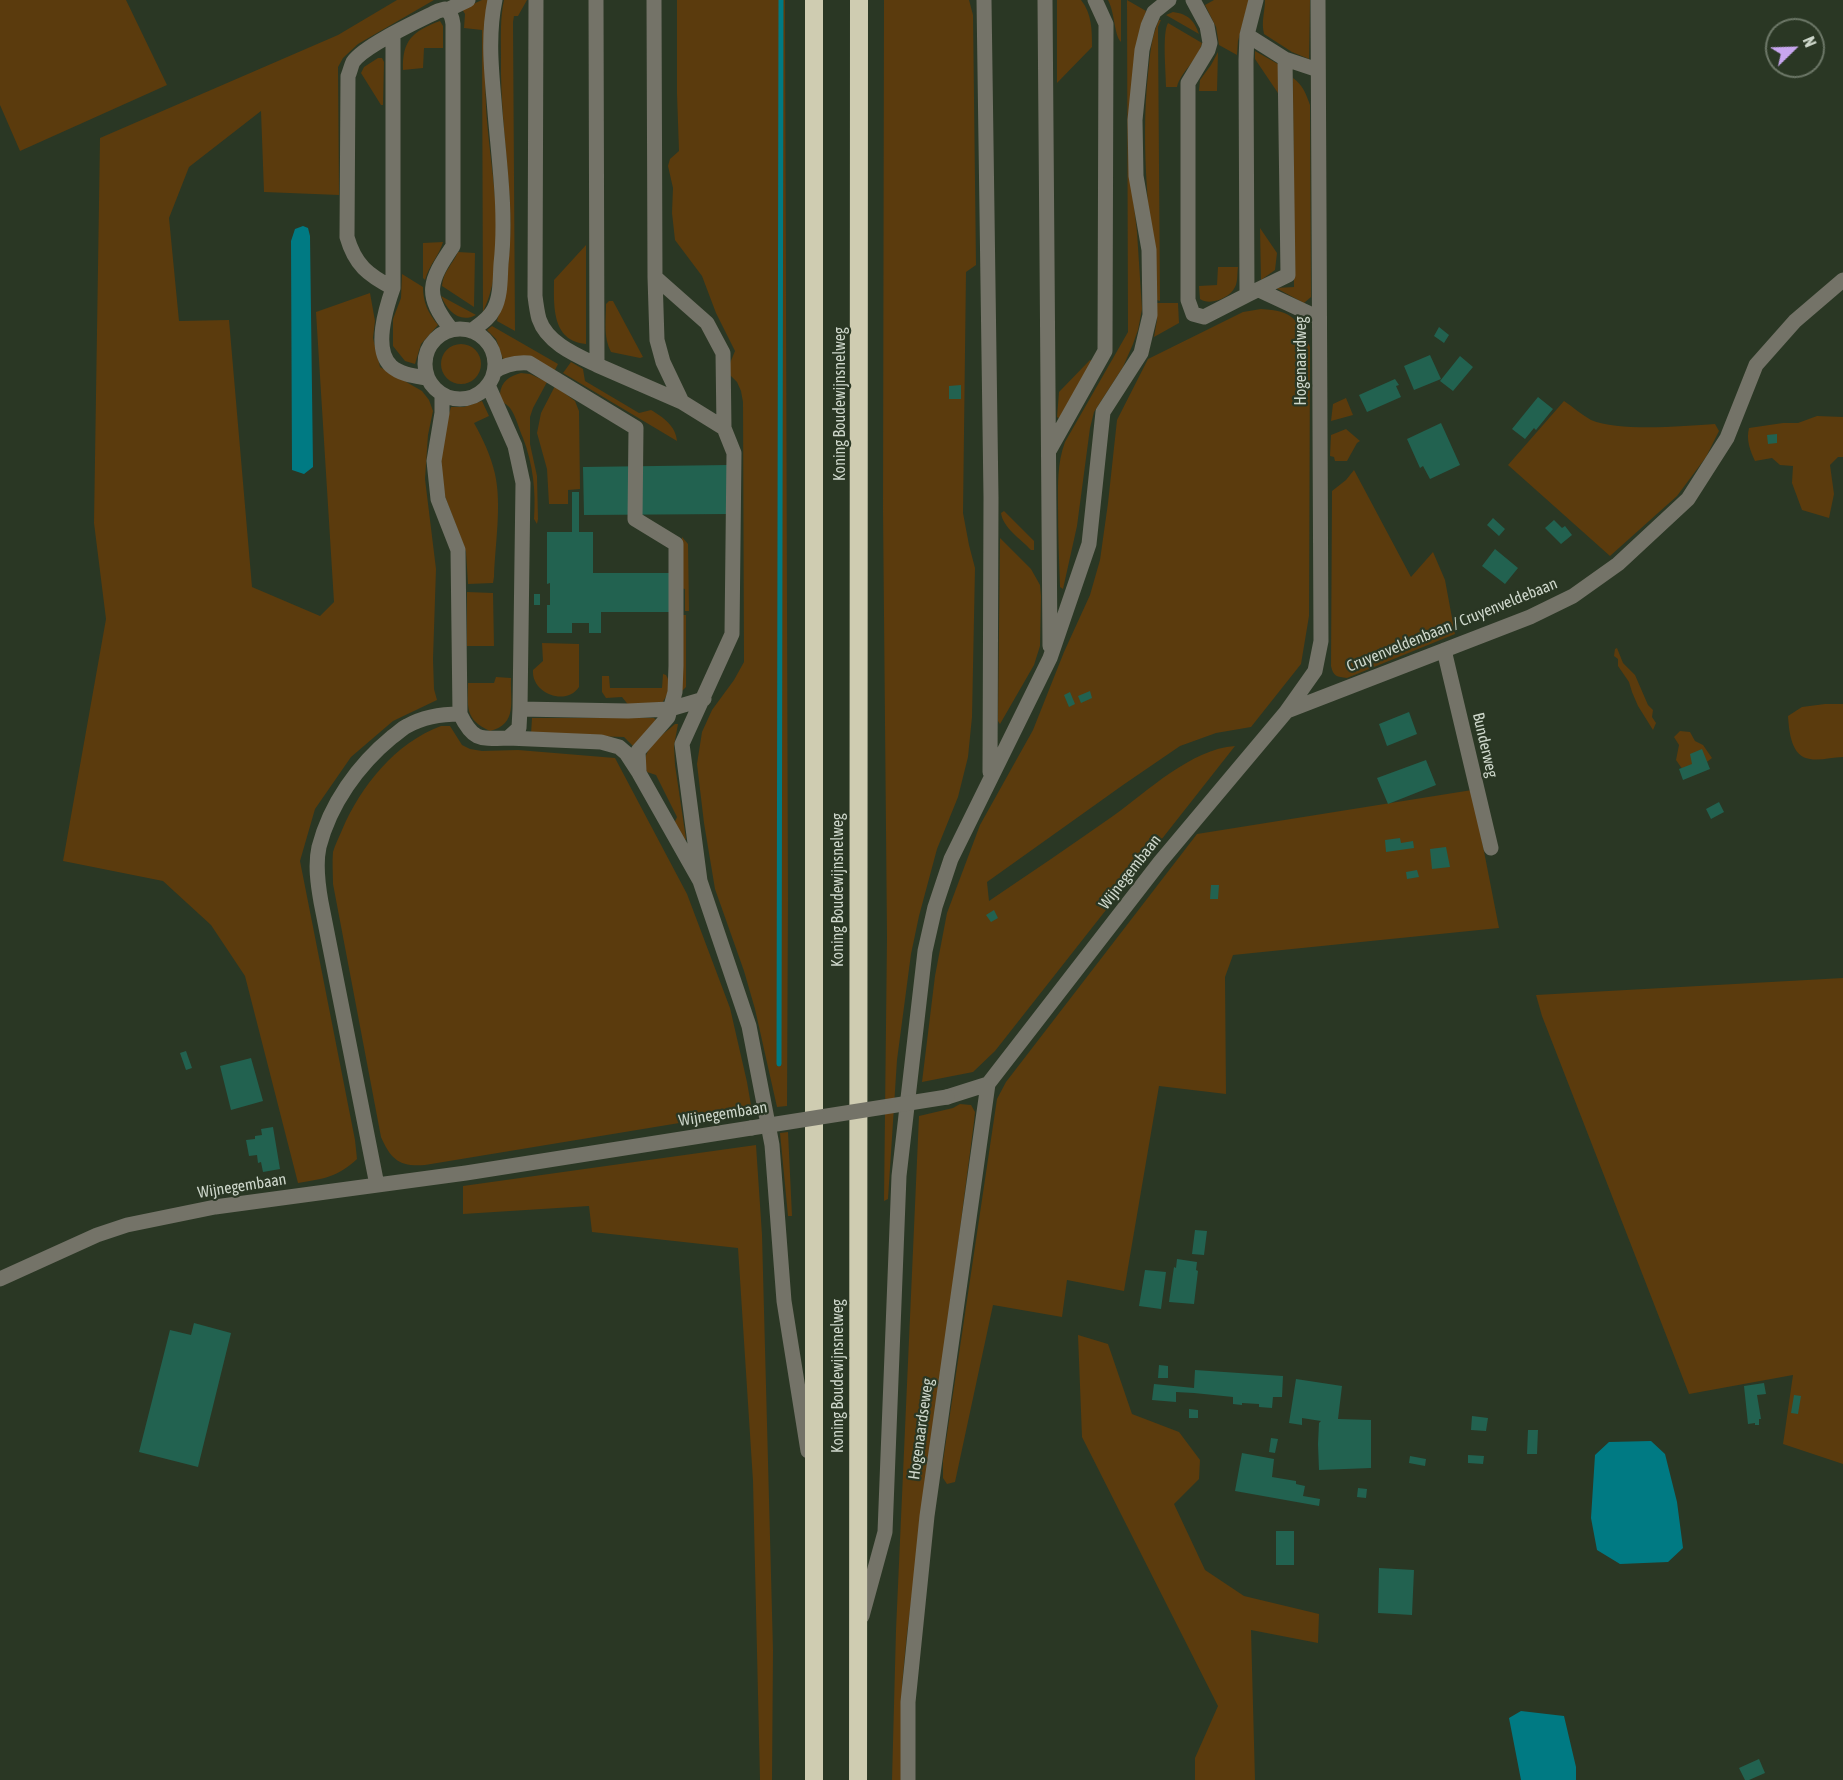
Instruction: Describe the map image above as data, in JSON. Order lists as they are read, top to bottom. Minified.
{"streets":{"highway":["Koning Boudewijnsnelweg"],"street":["Hogenaardweg","Cruyenveldenbaan / Cruyenveldebaan","Bunderweg","Wijnegembaan","Hogenaardseweg"]},"crossings":[["Hogenaardweg","Cruyenveldenbaan / Cruyenveldebaan"],["Hogenaardweg","Wijnegembaan"],["Cruyenveldenbaan / Cruyenveldebaan","Bunderweg"],["Cruyenveldenbaan / Cruyenveldebaan","Wijnegembaan"],["Wijnegembaan","Hogenaardseweg"]],"north":"top right"}
